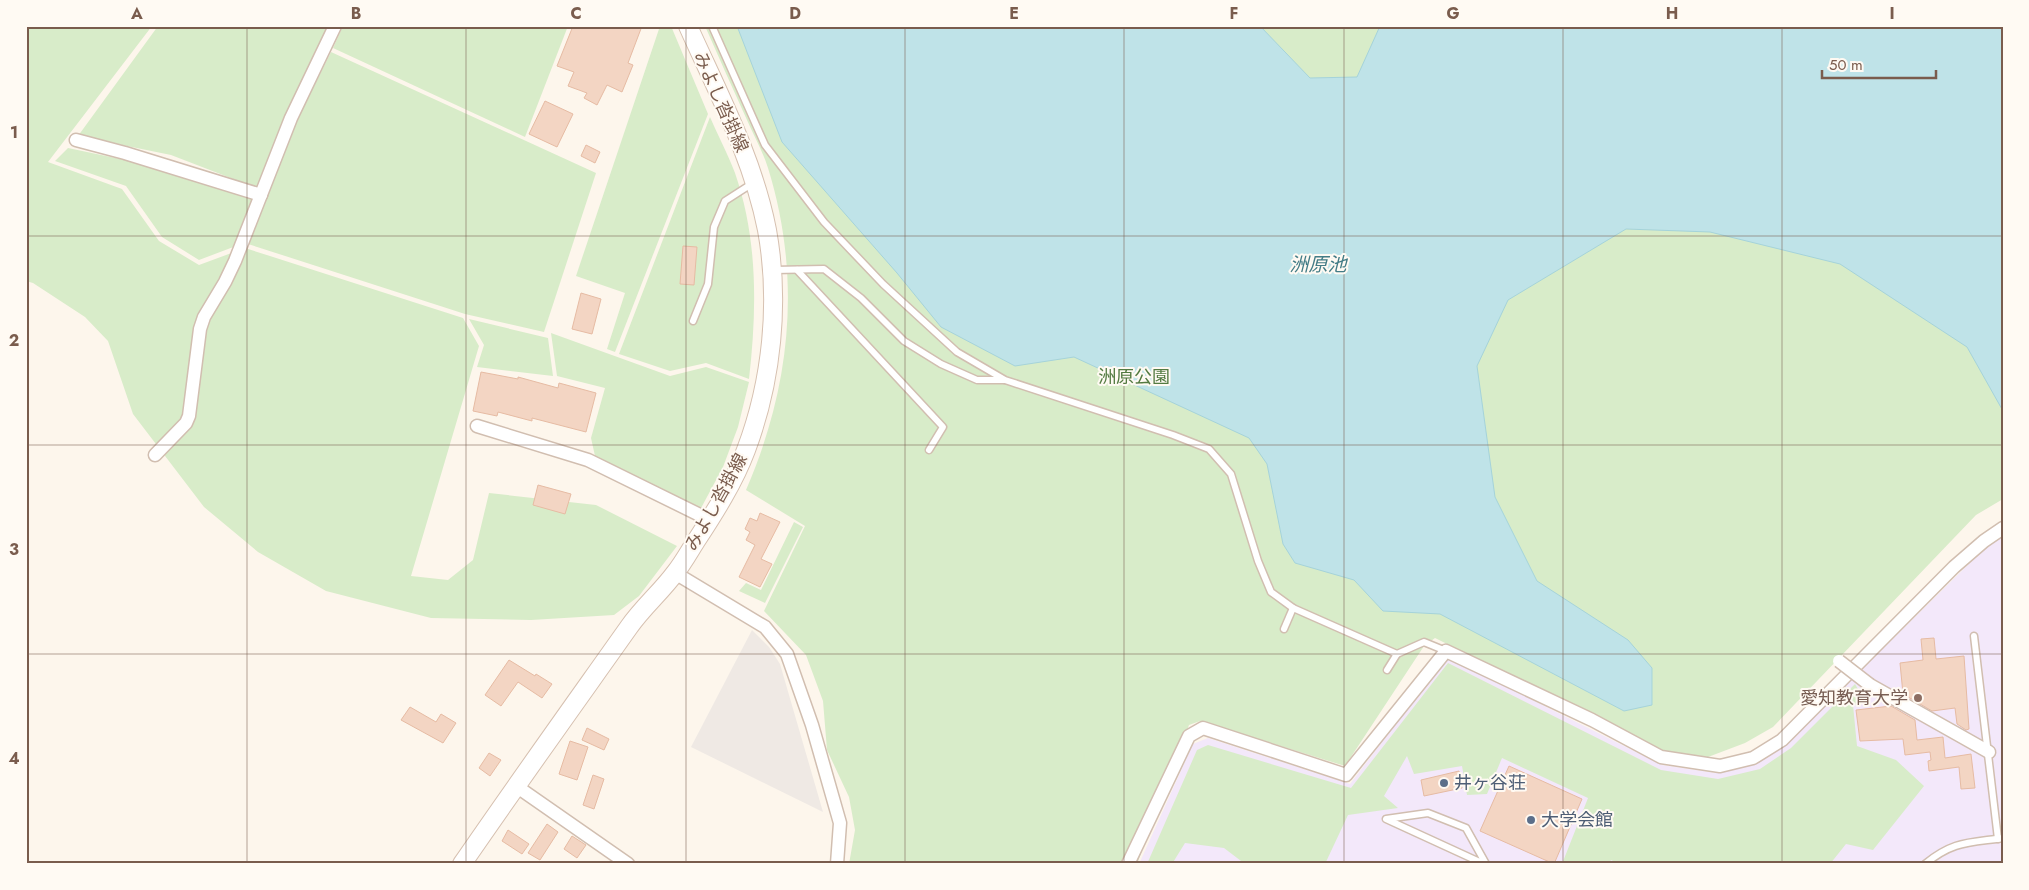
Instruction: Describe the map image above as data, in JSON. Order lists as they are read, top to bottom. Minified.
{"streets":{"main road":["みよし沓掛線"]},"water":["洲原池"],"parks":["洲原公園"],"places":["愛知教育大学","井ヶ谷荘","大学会館"],"scale_bar":"50 m","grid":{"columns":["A","B","C","D","E","F","G","H","I"],"rows":["1","2","3","4"]}}
